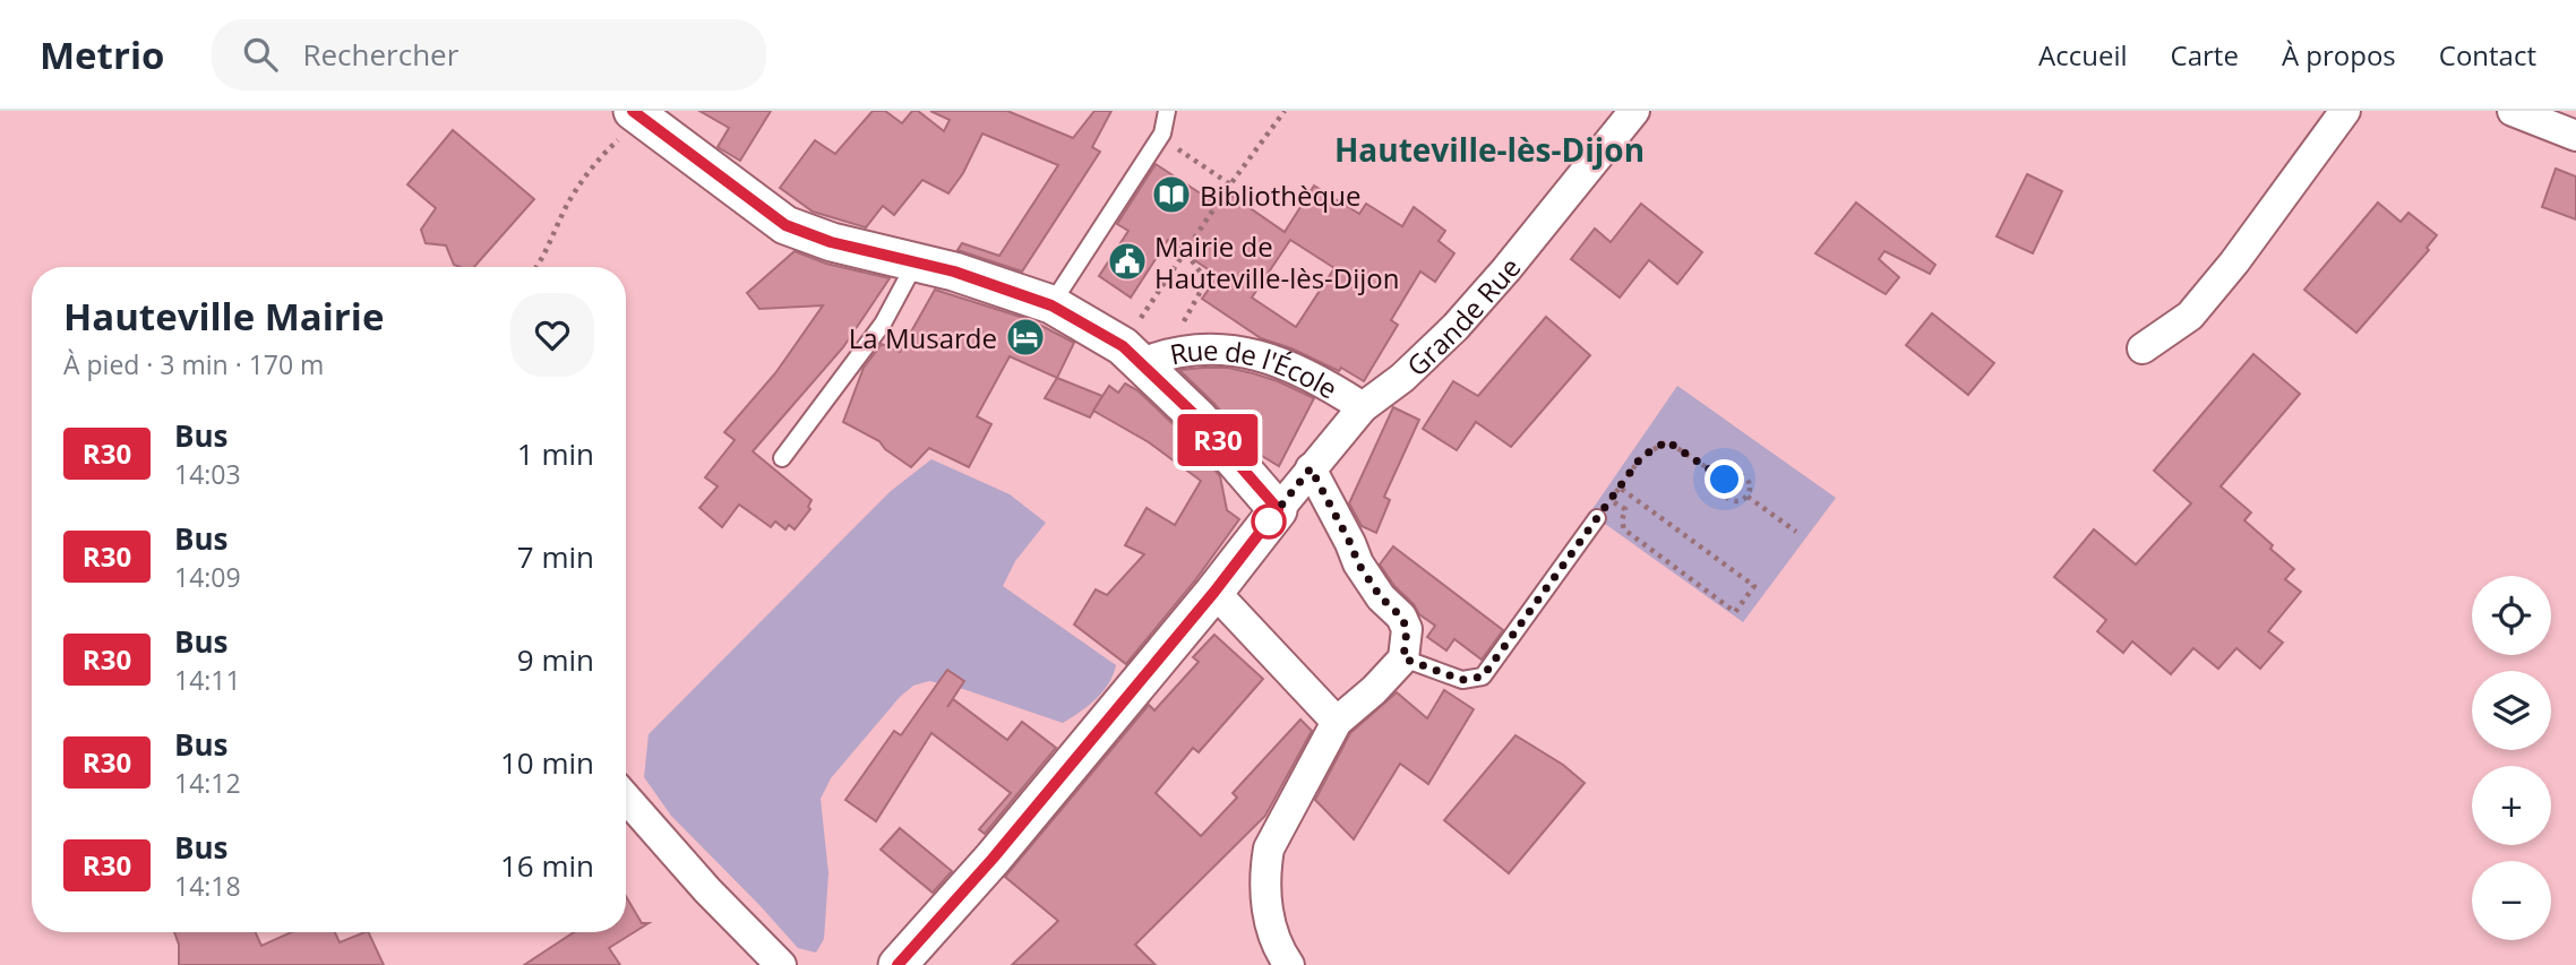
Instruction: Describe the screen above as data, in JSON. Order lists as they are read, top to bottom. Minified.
{"streets":{"street":["Grande Rue","Rue de l'École"]},"crossings":[["Grande Rue","Rue de l'École"]],"districts":["Hauteville-lès-Dijon"],"places":{"library":["Bibliothèque"],"public building":["Mairie de Hauteville-lès-Dijon"],"hotel":["La Musarde"]},"lines":["bus line R30"],"page":{"header":"Metrio","search":"Rechercher","nav":["Accueil","Carte","À propos","Contact"],"on_map":"R30","heading":["Hauteville Mairie","À pied · 3 min · 170 m"],"list":[{"mark":"R30","name":"Bus","note":"14:03","value":"1 min"},{"mark":"R30","name":"Bus","note":"14:09","value":"7 min"},{"mark":"R30","name":"Bus","note":"14:11","value":"9 min"},{"mark":"R30","name":"Bus","note":"14:12","value":"10 min"},{"mark":"R30","name":"Bus","note":"14:18","value":"16 min"}],"map_buttons":["+","−"]}}
